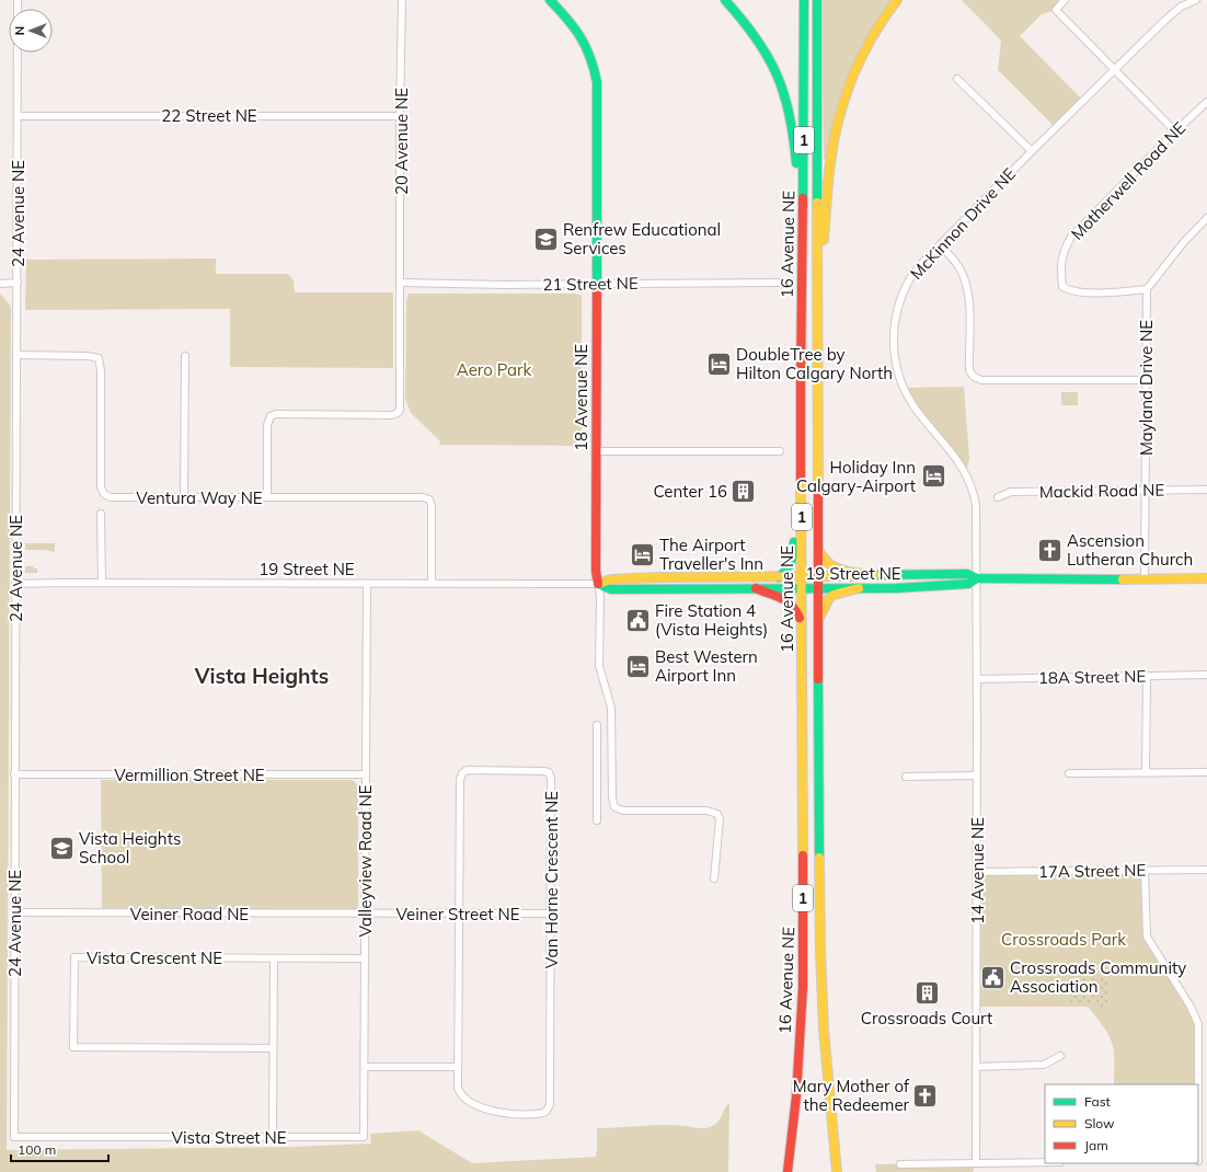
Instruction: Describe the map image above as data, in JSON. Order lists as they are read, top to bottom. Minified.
{"streets":{"main road":["1","16 Avenue NE","18 Avenue NE","19 Street NE"],"street":["22 Street NE","20 Avenue NE","Motherwell Road NE","24 Avenue NE","McKinnon Drive NE","21 Street NE","Mayland Drive NE","Mackid Road NE","Ventura Way NE","18A Street NE","Vermillion Street NE","Valleyview Road NE","14 Avenue NE","17A Street NE","Van Horne Crescent NE","Veiner Road NE","Veiner Street NE","Vista Crescent NE","Vista Street NE"]},"crossings":[["22 Street NE","20 Avenue NE"],["22 Street NE","24 Avenue NE"],["20 Avenue NE","21 Street NE"],["20 Avenue NE","Ventura Way NE"],["Motherwell Road NE","Mayland Drive NE"],["24 Avenue NE","Ventura Way NE"],["24 Avenue NE","19 Street NE"],["24 Avenue NE","Vermillion Street NE"],["24 Avenue NE","Veiner Road NE"],["24 Avenue NE","Vista Street NE"],["McKinnon Drive NE","19 Street NE"],["McKinnon Drive NE","14 Avenue NE"],["16 Avenue NE","19 Street NE"],["21 Street NE","18 Avenue NE"],["Mayland Drive NE","Mackid Road NE"],["Mayland Drive NE","19 Street NE"],["18 Avenue NE","19 Street NE"],["Ventura Way NE","19 Street NE"],["19 Street NE","Valleyview Road NE"],["19 Street NE","14 Avenue NE"],["18A Street NE","14 Avenue NE"],["Vermillion Street NE","Valleyview Road NE"],["Valleyview Road NE","Veiner Road NE"],["Valleyview Road NE","Veiner Street NE"],["Valleyview Road NE","Vista Crescent NE"],["Valleyview Road NE","Vista Street NE"],["14 Avenue NE","17A Street NE"],["Van Horne Crescent NE","Veiner Street NE"],["Veiner Road NE","Veiner Street NE"]],"districts":["Vista Heights"],"parks":["Aero Park","Crossroads Park"],"places":{"school or university":["Renfrew Educational Services","Vista Heights School"],"hotel":["DoubleTree by Hilton Calgary North","Holiday Inn Calgary-Airport","The Airport Traveller's Inn","Best Western Airport Inn"],"building":["Center 16","Crossroads Court"],"church":["Ascension Lutheran Church","Mary Mother of the Redeemer"],"public building":["Fire Station 4 (Vista Heights)","Crossroads Community Association"]},"legend":["Fast","Slow","Jam"],"scale_bar":"100 m","north":"left"}
